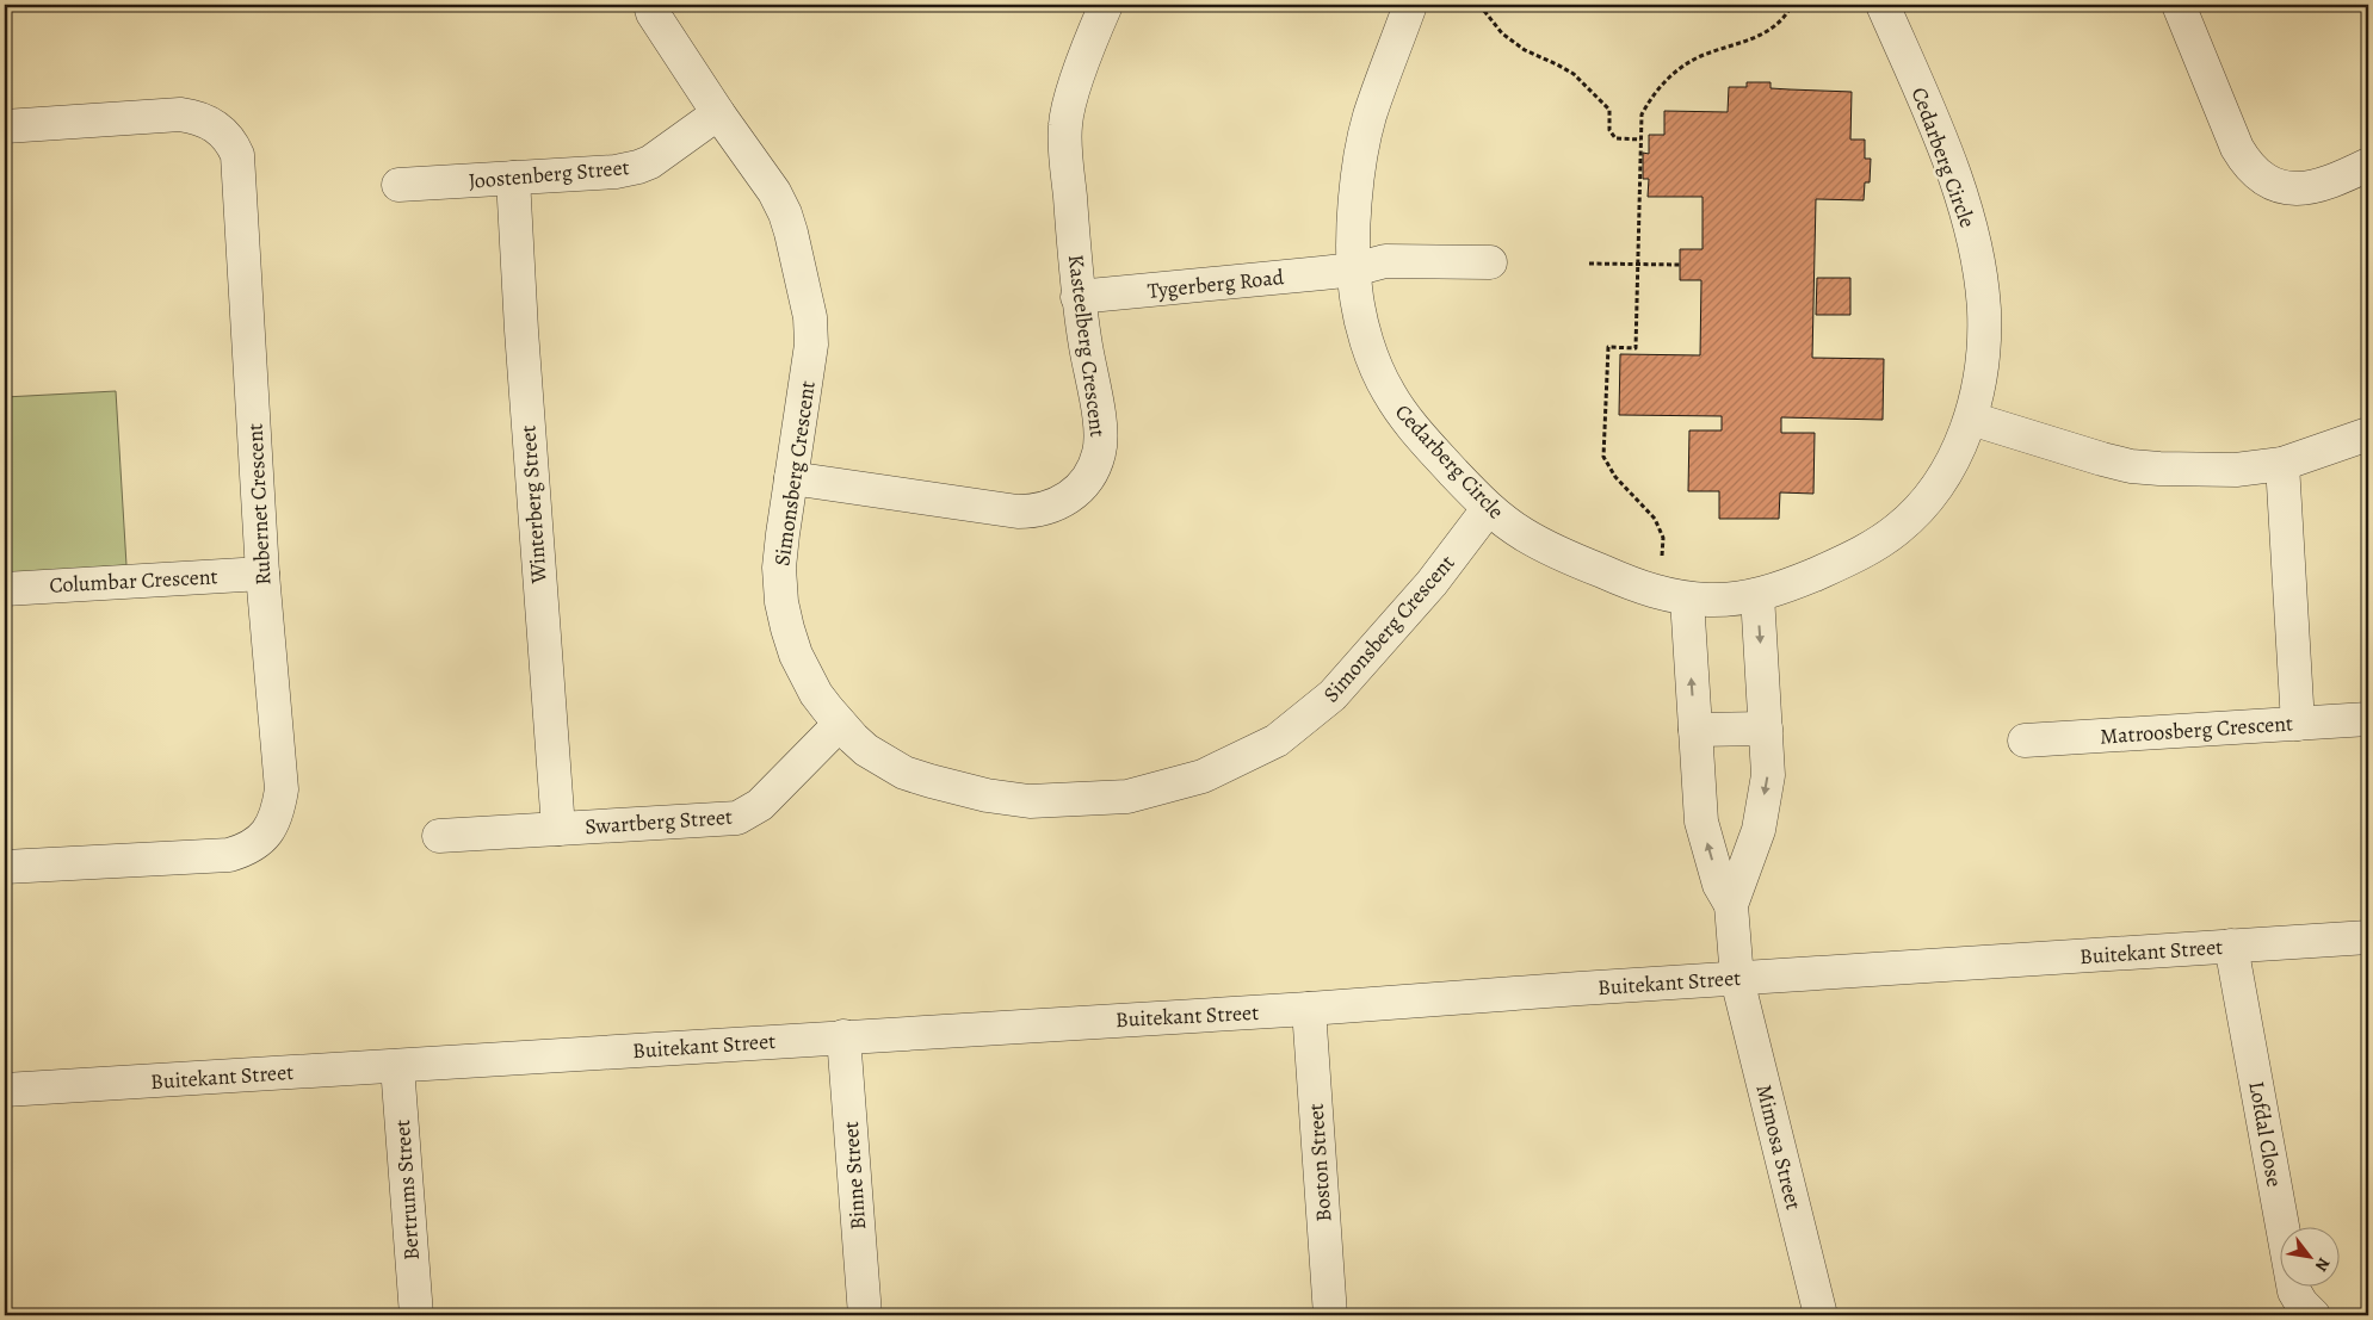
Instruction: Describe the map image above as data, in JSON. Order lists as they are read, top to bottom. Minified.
{"streets":{"street":["Cedarberg Circle","Joostenberg Street","Tygerberg Road","Kasteelberg Crescent","Simonsberg Crescent","Rubernet Crescent","Winterberg Street","Columbar Crescent","Matroosberg Crescent","Swartberg Street","Buitekant Street","Lofdal Close","Mimosa Street","Boston Street","Binne Street","Bertrums Street"]},"crossings":[["Cedarberg Circle","Tygerberg Road"],["Cedarberg Circle","Simonsberg Crescent"],["Joostenberg Street","Simonsberg Crescent"],["Joostenberg Street","Winterberg Street"],["Tygerberg Road","Kasteelberg Crescent"],["Kasteelberg Crescent","Simonsberg Crescent"],["Simonsberg Crescent","Swartberg Street"],["Rubernet Crescent","Columbar Crescent"],["Winterberg Street","Swartberg Street"],["Buitekant Street","Lofdal Close"],["Buitekant Street","Mimosa Street"],["Buitekant Street","Boston Street"],["Buitekant Street","Binne Street"],["Buitekant Street","Bertrums Street"]],"north":"bottom right"}
